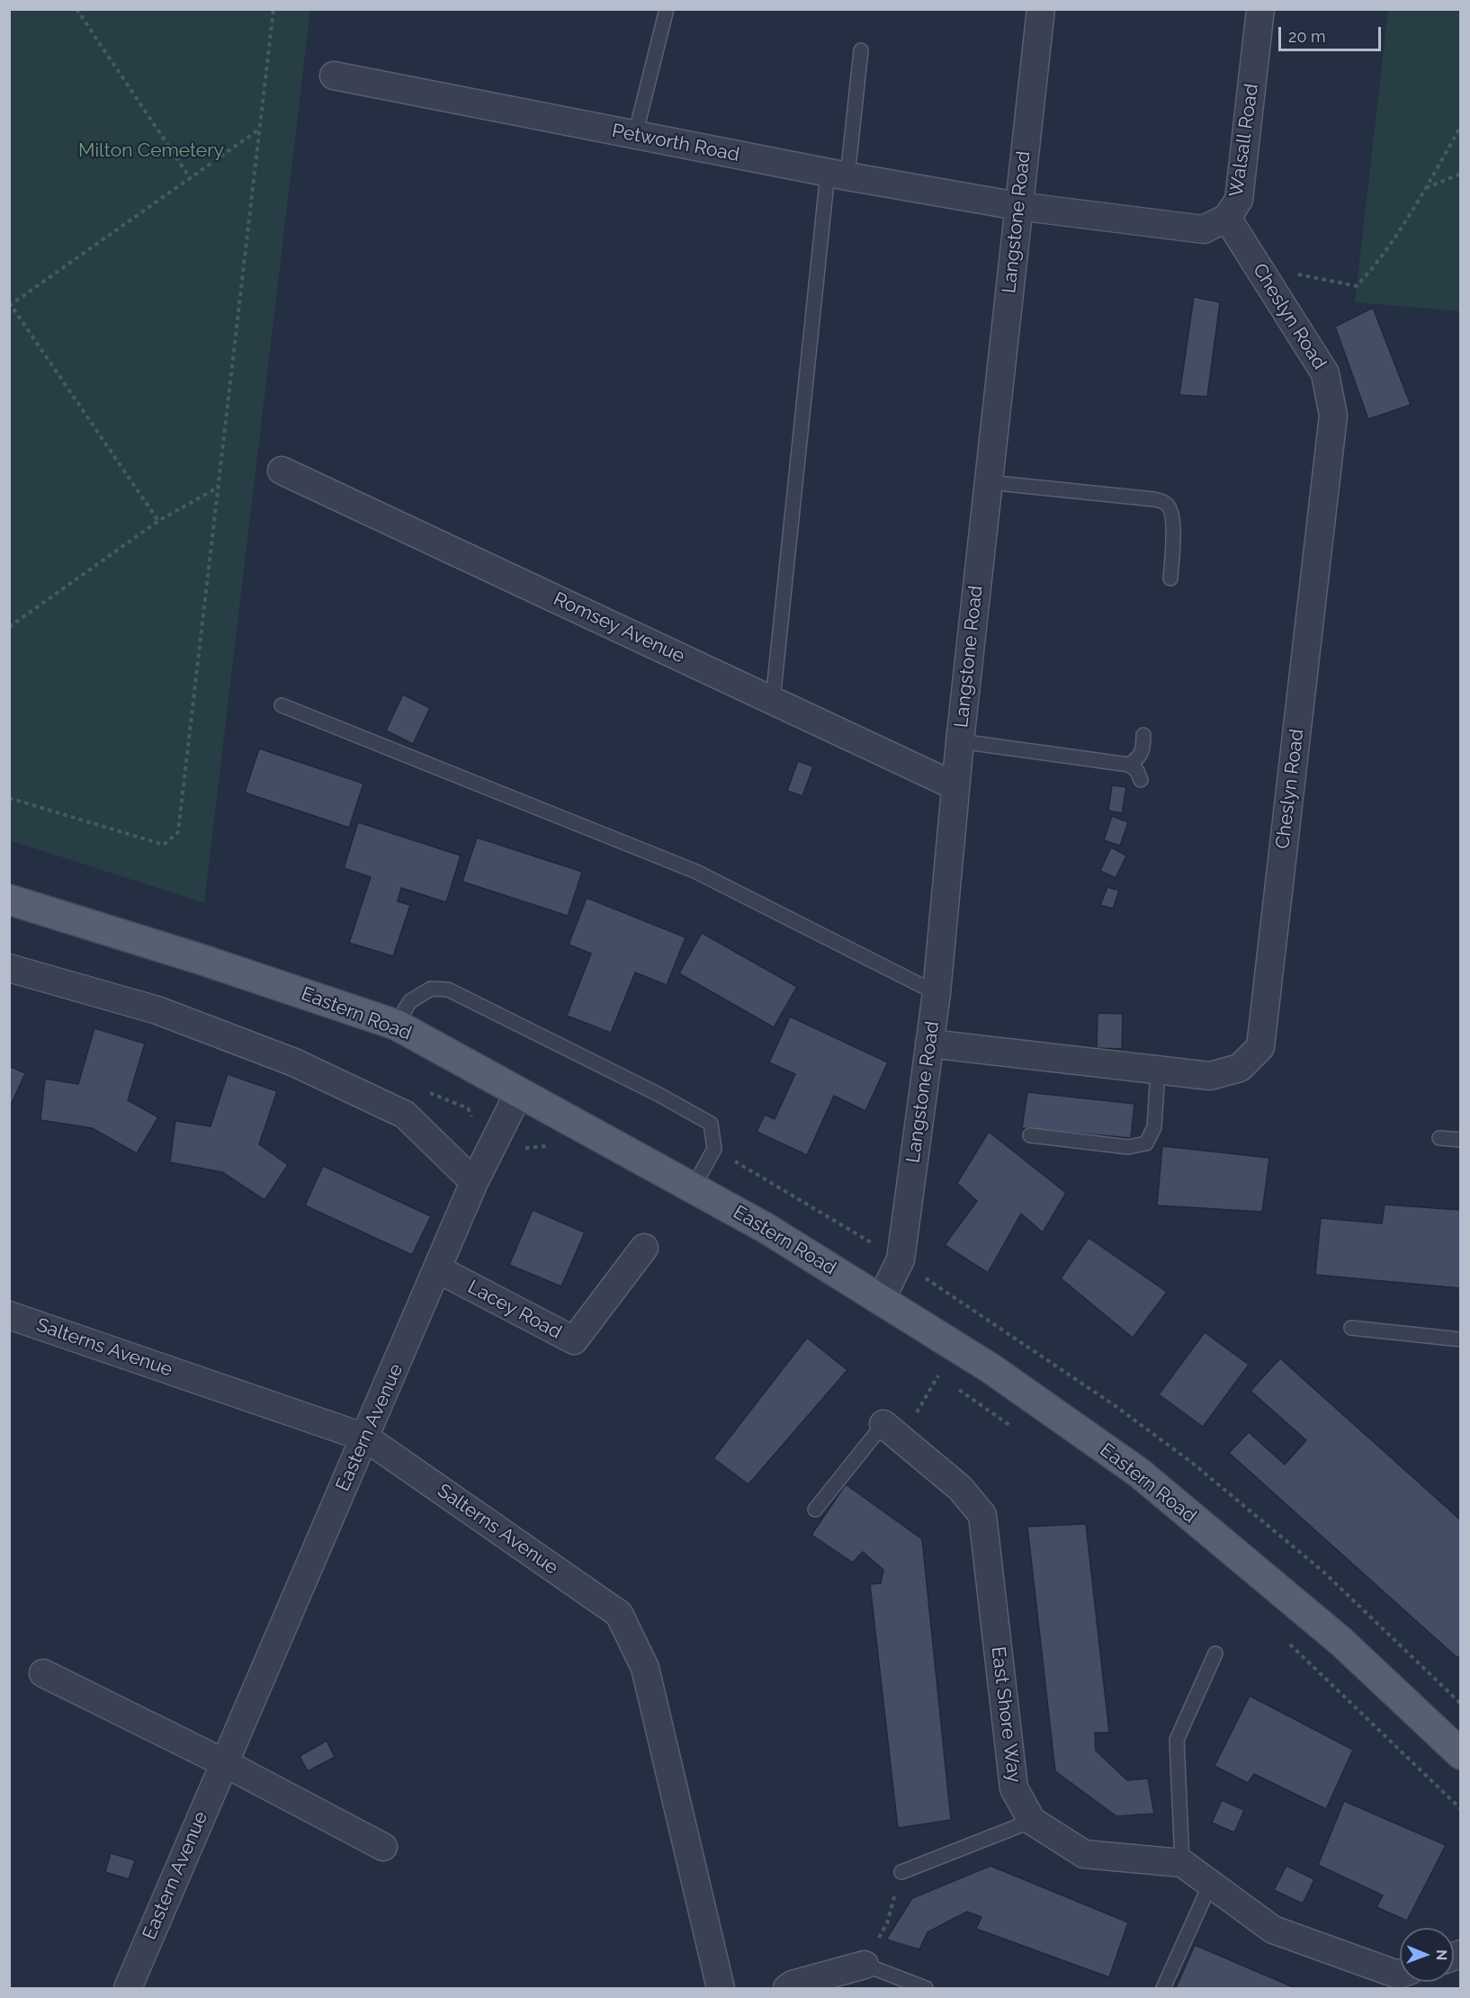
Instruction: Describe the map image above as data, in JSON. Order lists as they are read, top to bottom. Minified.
{"streets":{"main road":["Eastern Road"],"street":["Walsall Road","Petworth Road","Langstone Road","Cheslyn Road","Romsey Avenue","Lacey Road","Salterns Avenue","Eastern Avenue","East Shore Way"]},"crossings":[["Walsall Road","Petworth Road"],["Walsall Road","Langstone Road"],["Walsall Road","Cheslyn Road"],["Petworth Road","Langstone Road"],["Langstone Road","Cheslyn Road"],["Langstone Road","Romsey Avenue"],["Langstone Road","Eastern Road"],["Eastern Road","Eastern Avenue"],["Lacey Road","Eastern Avenue"],["Salterns Avenue","Eastern Avenue"]],"parks":["Milton Cemetery"],"scale_bar":"20 m","north":"right"}
